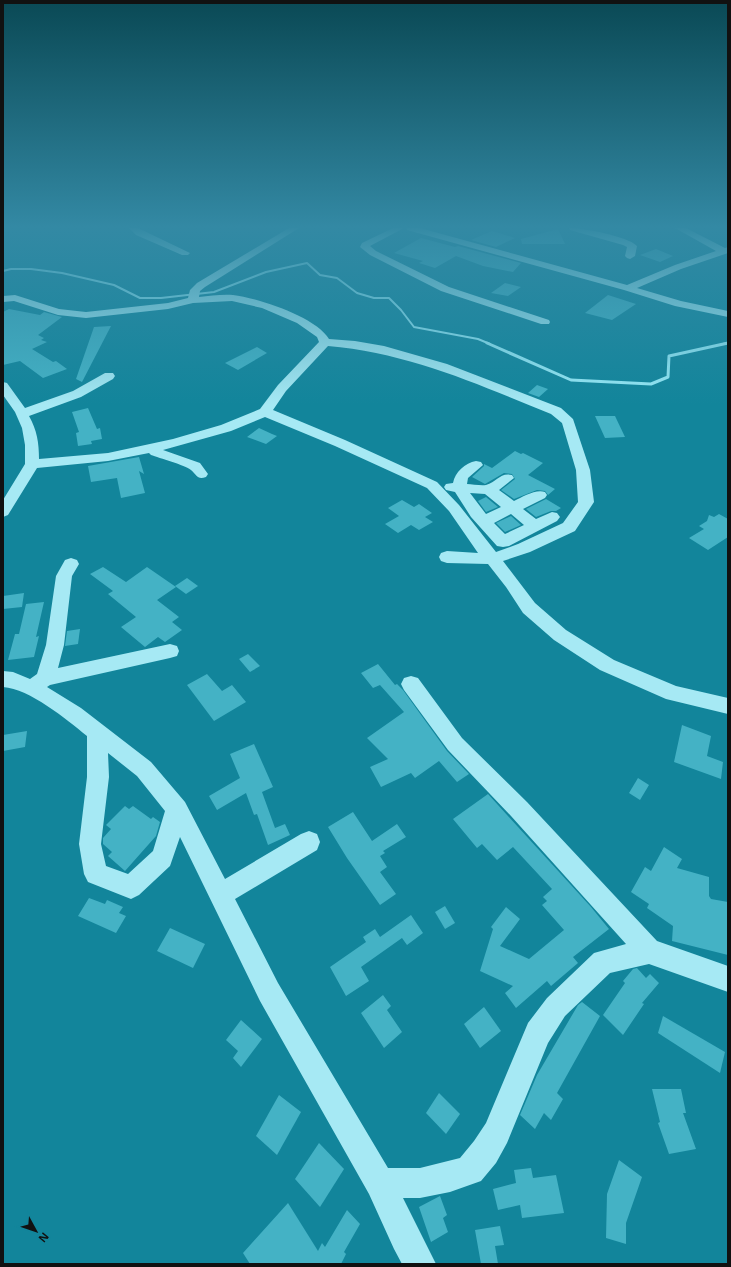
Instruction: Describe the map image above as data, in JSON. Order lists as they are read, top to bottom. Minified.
{"north":"bottom right"}
